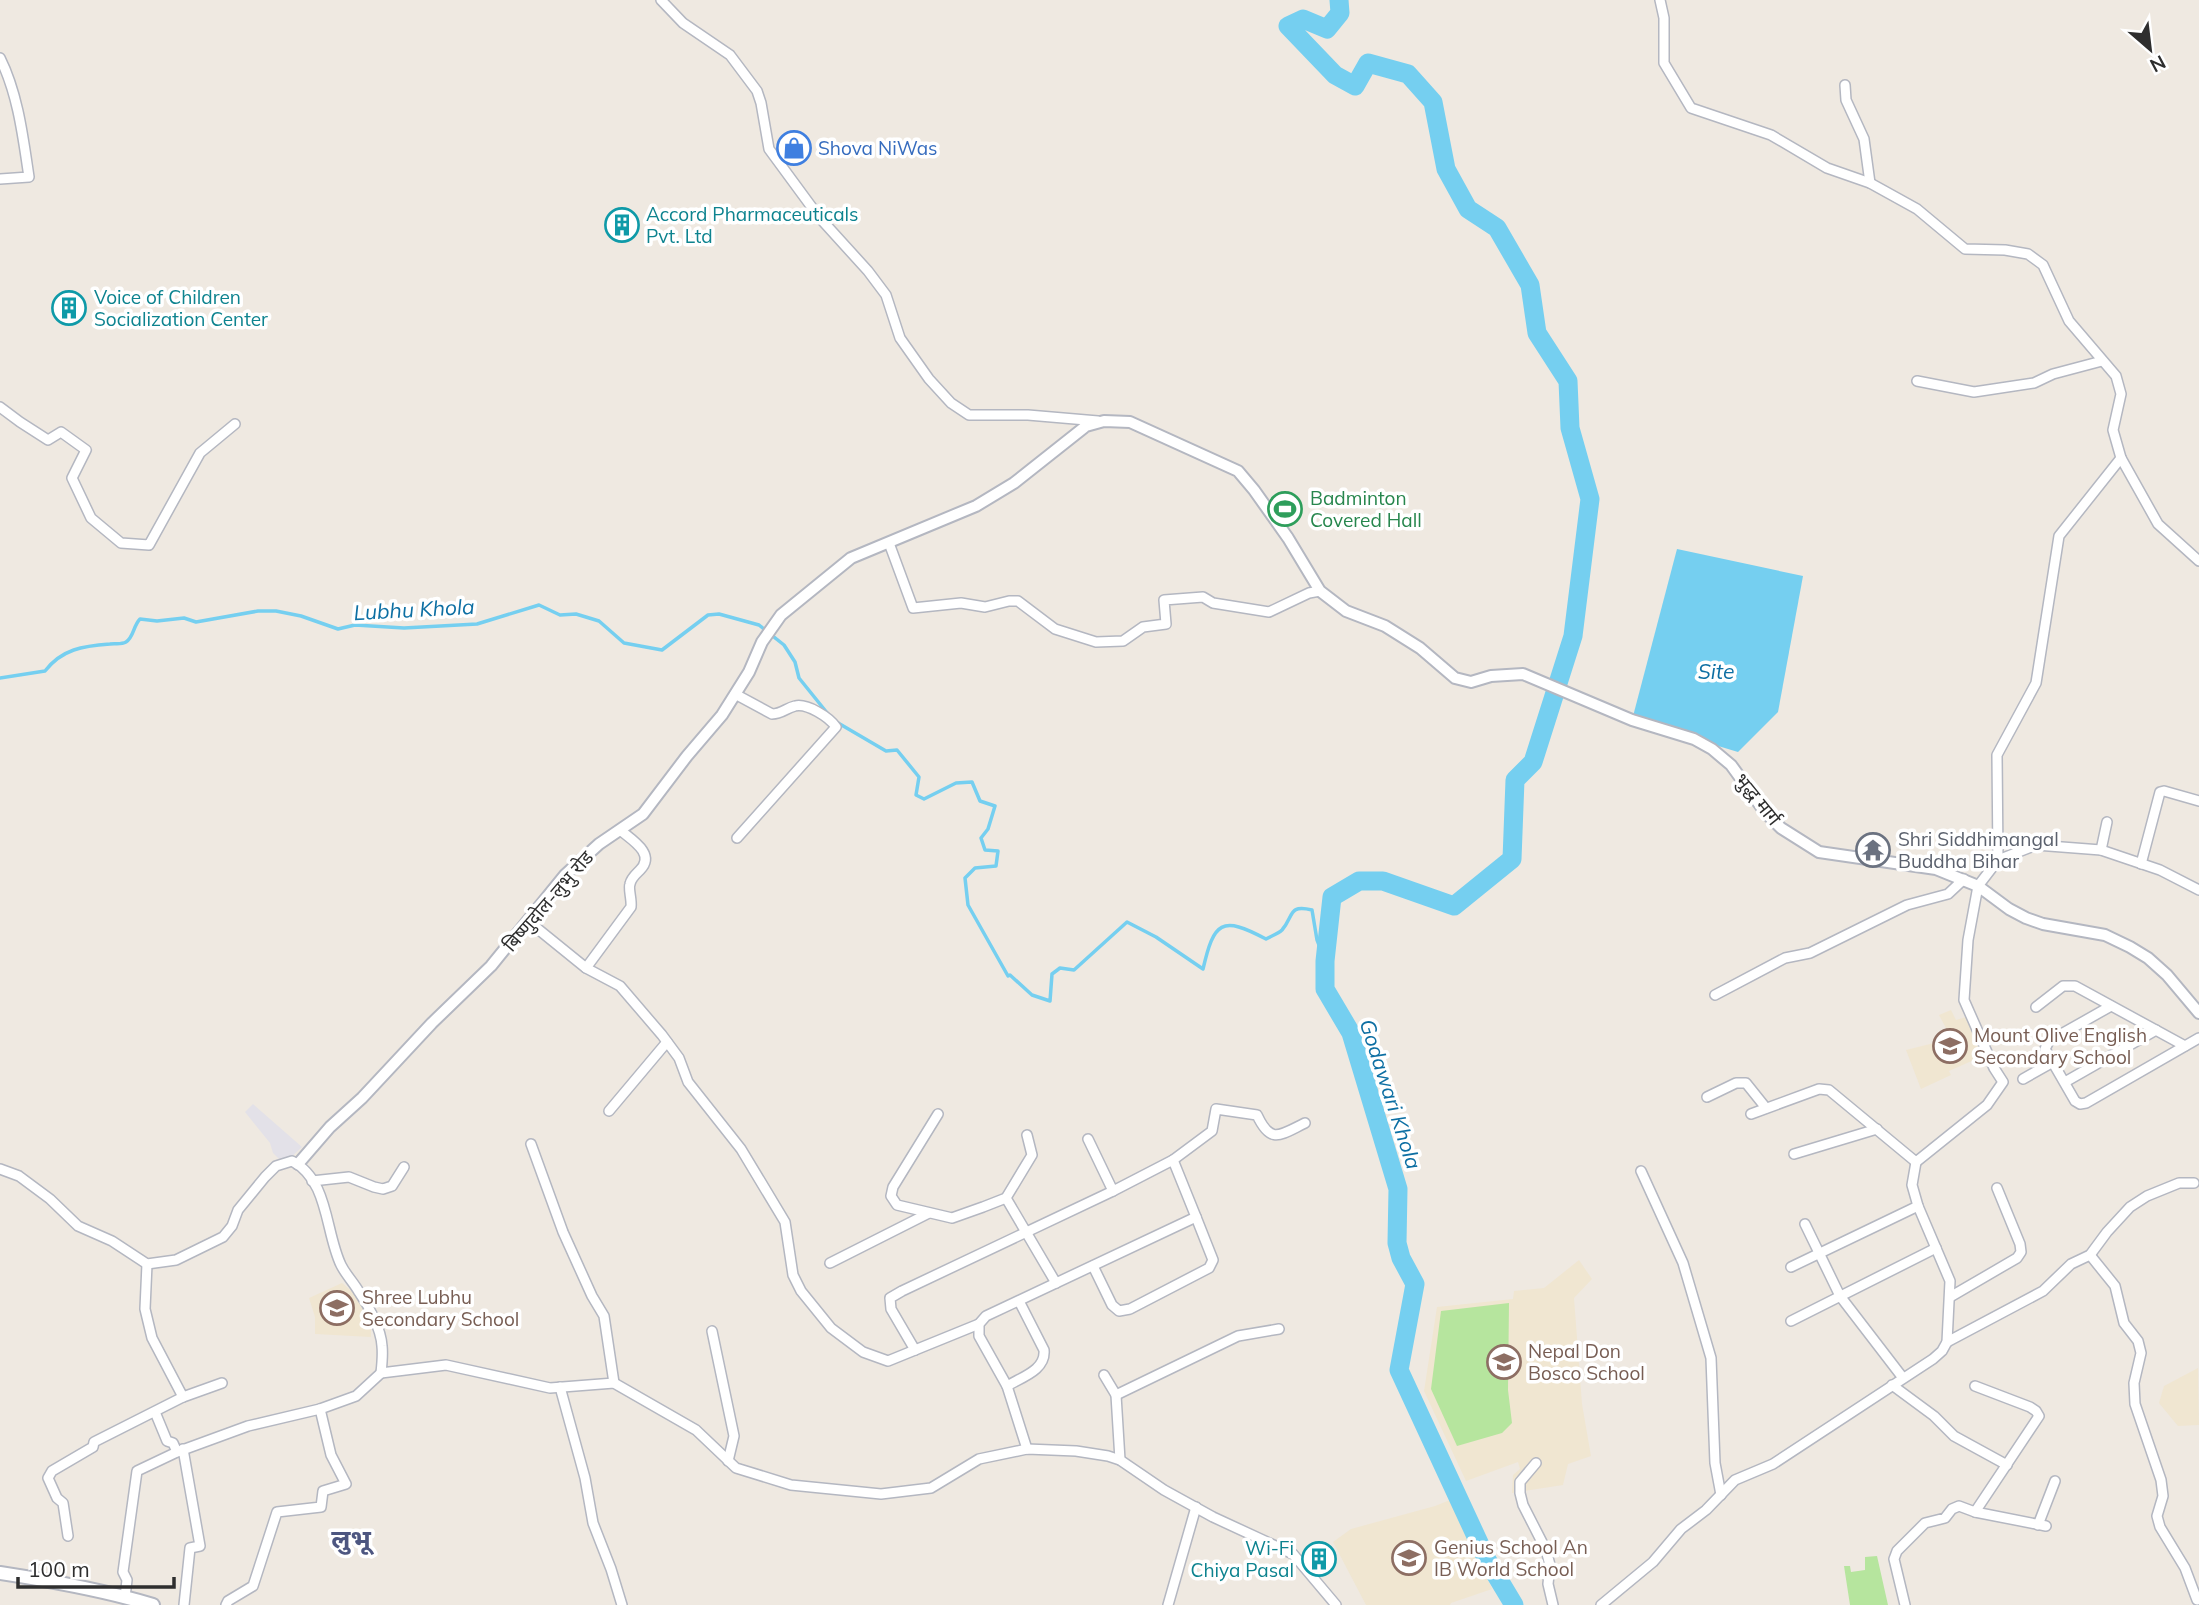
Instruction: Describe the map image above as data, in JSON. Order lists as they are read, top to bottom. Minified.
{"streets":{"street":["भुद्ध मार्ग","बिष्णुदोल-लुभु रोड"]},"districts":["लुभू"],"water":["Lubhu Khola","Site","Godawari Khola"],"places":{"shop":["Shova NiWas"],"building":["Accord Pharmaceuticals Pvt. Ltd","Voice of Children Socialization Center","Wi-Fi Chiya Pasal"],"sports":["Badminton Covered Hall"],"temple":["Shri Siddhimangal Buddha Bihar"],"school or university":["Mount Olive English Secondary School","Shree Lubhu Secondary School","Nepal Don Bosco School","Genius School An IB World School"]},"scale_bar":"100 m","north":"bottom right"}
